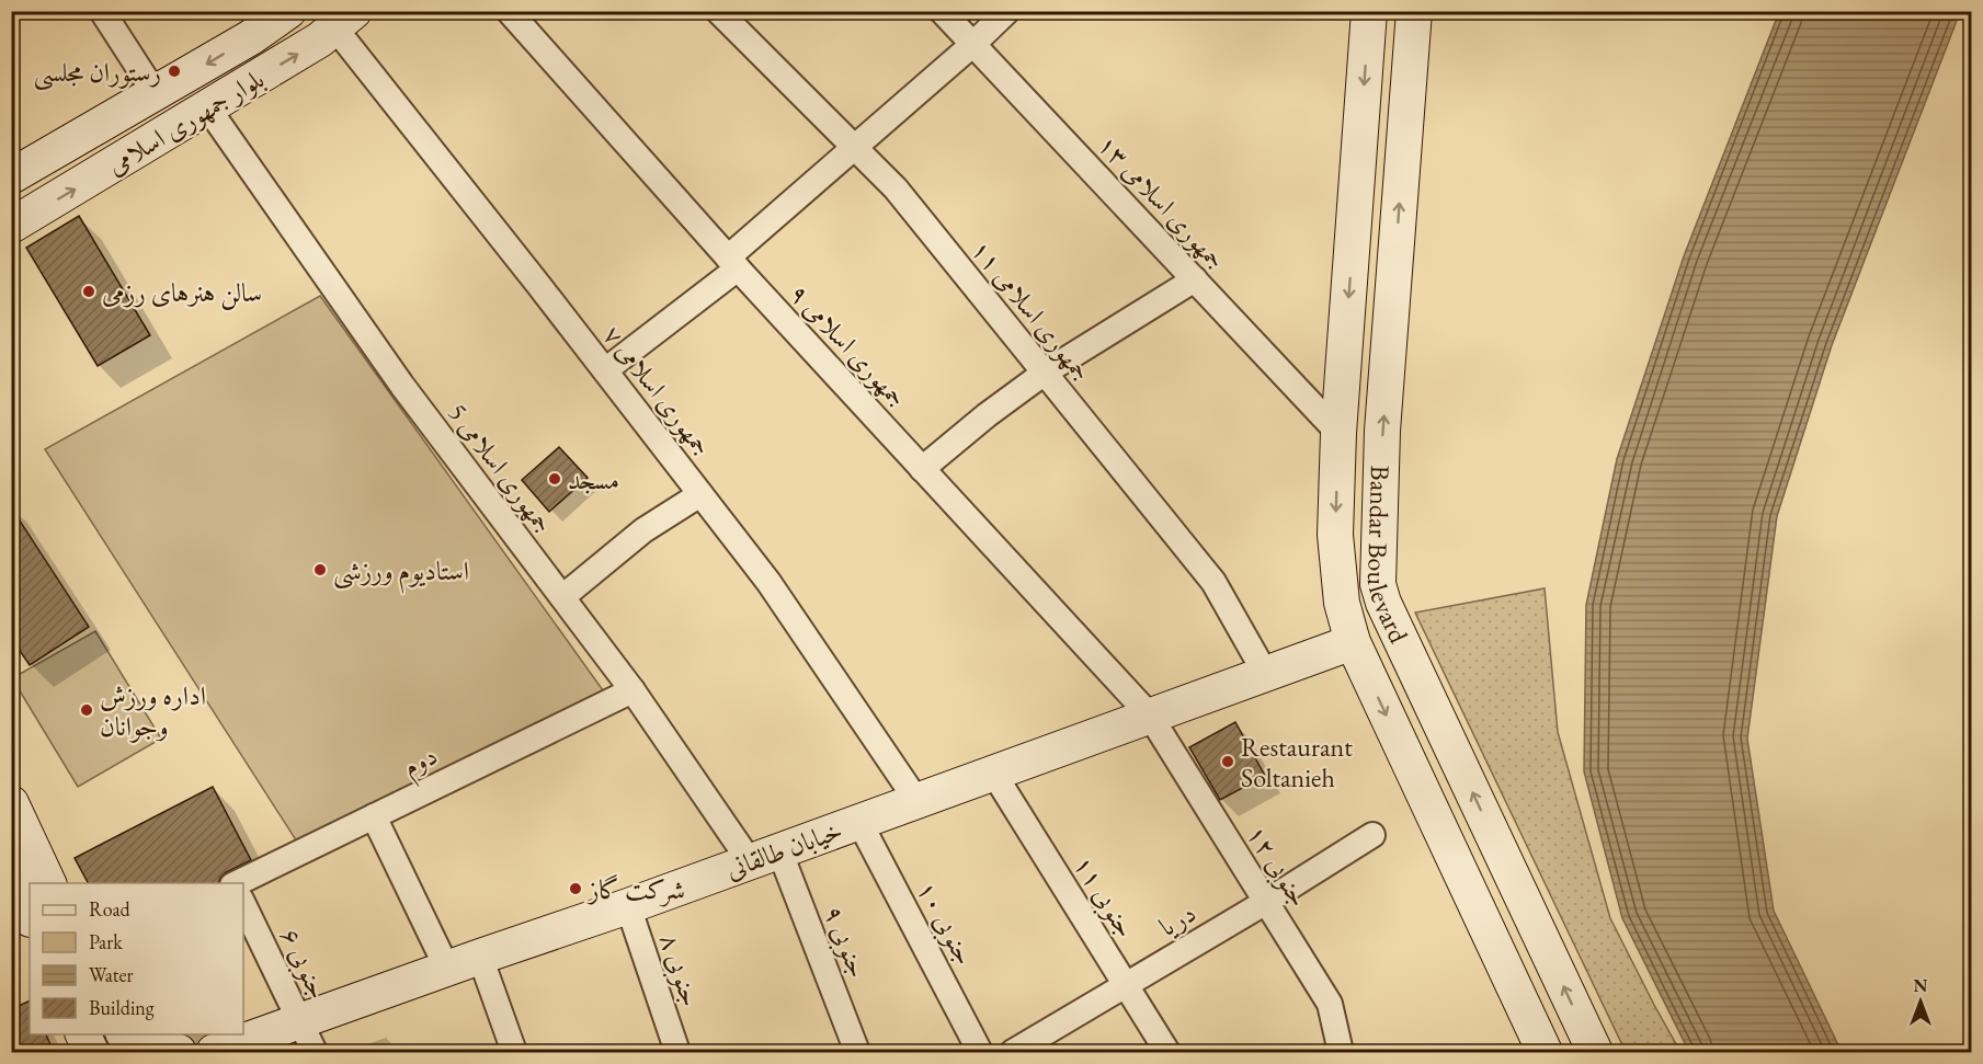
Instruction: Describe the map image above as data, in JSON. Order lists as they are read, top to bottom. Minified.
{"streets":{"main road":["بلوار جمهوری اسلامی","Bandar Boulevard","خیابان طالقانی"],"street":["جمهوری اسلامی ۱۳","جمهوری اسلامی ۱۱","جمهوری اسلامی ۹","جمهوری اسلامی ۷","جمهوری اسلامی 5","دوم","۱۲ جنوبی","۱۱ جنوبی","دریا","۱۰ جنوبی","۹ جنوبی","۶ جنوبی","۸ جنوبی"]},"crossings":[["بلوار جمهوری اسلامی","جمهوری اسلامی ۷"],["بلوار جمهوری اسلامی","جمهوری اسلامی 5"],["جمهوری اسلامی ۱۳","Bandar Boulevard"],["جمهوری اسلامی ۱۱","خیابان طالقانی"],["جمهوری اسلامی ۹","خیابان طالقانی"],["جمهوری اسلامی ۹","۱۲ جنوبی"],["جمهوری اسلامی ۷","خیابان طالقانی"],["جمهوری اسلامی 5","دوم"],["جمهوری اسلامی 5","خیابان طالقانی"],["جمهوری اسلامی 5","۹ جنوبی"],["Bandar Boulevard","خیابان طالقانی"],["خیابان طالقانی","۱۲ جنوبی"],["خیابان طالقانی","۱۱ جنوبی"],["خیابان طالقانی","۱۰ جنوبی"],["خیابان طالقانی","۹ جنوبی"],["خیابان طالقانی","۶ جنوبی"],["خیابان طالقانی","۸ جنوبی"],["۱۲ جنوبی","دریا"],["۱۱ جنوبی","دریا"]],"places":["رستوران مجلسی","سالن هنرهای رزمی","مسجد","استادیوم ورزشی","اداره ورزش وجوانان","Restaurant Soltanieh","شرکت گاز"],"legend":["Road","Park","Water","Building"],"north":"top"}
